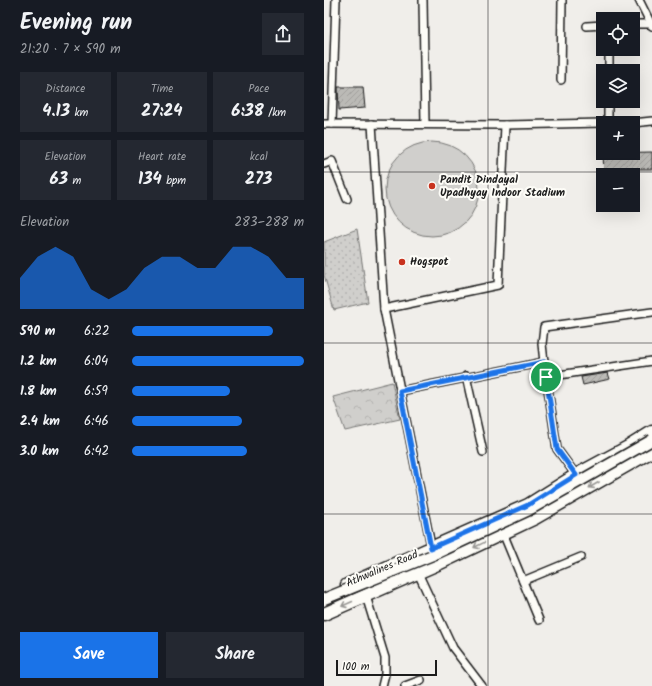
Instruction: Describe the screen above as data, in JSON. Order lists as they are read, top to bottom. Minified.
{"streets":{"main road":["Athwalines Road"]},"places":["Pandit Dindayal Upadhyay Indoor Stadium","Hogspot"],"scale_bar":"100 m","page":{"heading":["Evening run","21:20 · 7 × 590 m"],"map_buttons":["+","−"],"stats":[["Distance","4.13 km"],["Time","27:24"],["Pace","6:38 /km"],["Elevation","63 m"],["Heart rate","134 bpm"],["kcal","273"]],"chart":["Elevation","283–288 m"],"list":[{"name":"590 m","note":"6:22"},{"name":"1.2 km","note":"6:04"},{"name":"1.8 km","note":"6:59"},{"name":"2.4 km","note":"6:46"},{"name":"3.0 km","note":"6:42"}],"buttons":["Save","Share"],"scale":"100 m"}}
